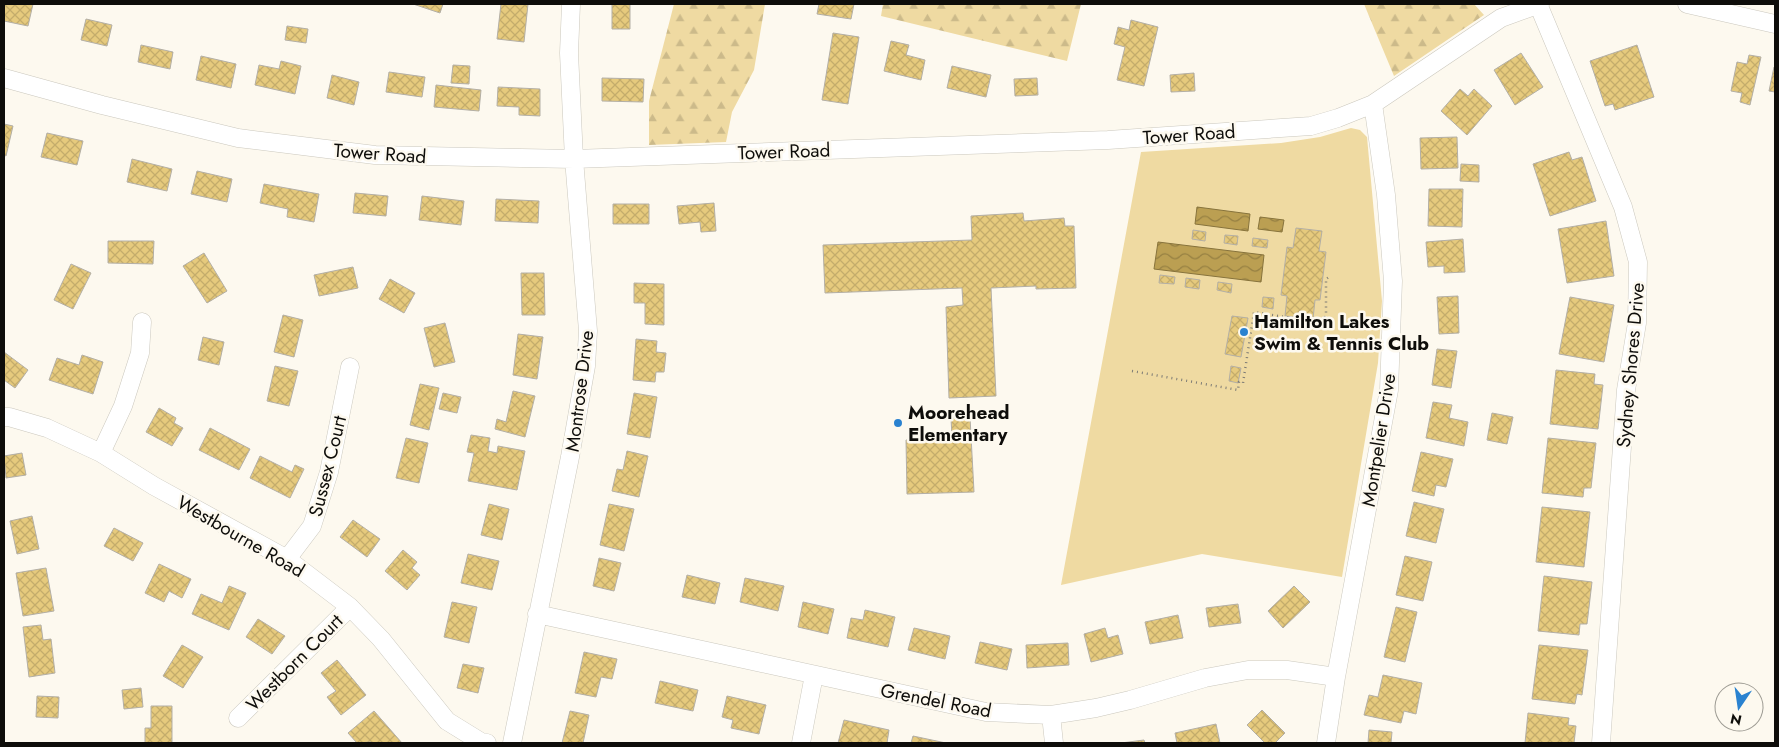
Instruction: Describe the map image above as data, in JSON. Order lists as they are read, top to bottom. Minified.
{"streets":{"street":["Tower Road","Sydney Shores Drive","Montrose Drive","Montpelier Drive","Sussex Court","Westbourne Road","Westborn Court","Grendel Road"]},"crossings":[["Tower Road","Sydney Shores Drive"],["Tower Road","Montrose Drive"],["Tower Road","Montpelier Drive"],["Montrose Drive","Grendel Road"],["Montpelier Drive","Grendel Road"],["Sussex Court","Westbourne Road"],["Westbourne Road","Westborn Court"]],"places":["Hamilton Lakes Swim & Tennis Club","Moorehead Elementary"],"north":"bottom"}
